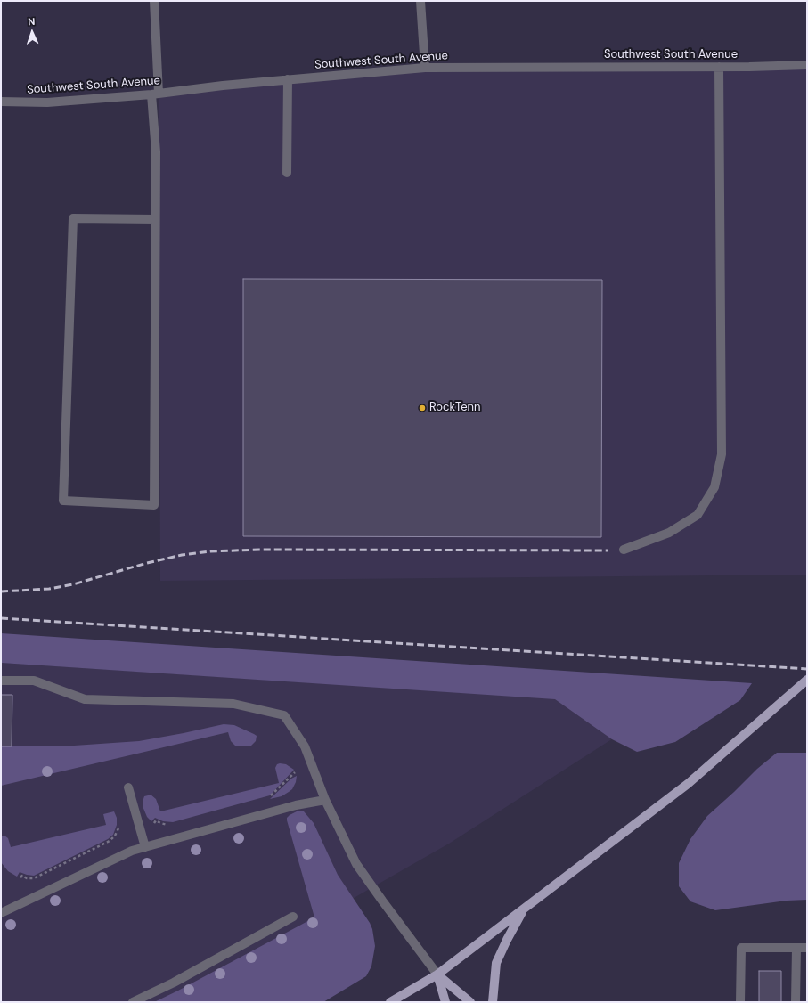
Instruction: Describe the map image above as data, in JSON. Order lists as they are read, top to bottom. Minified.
{"streets":{"street":["Southwest South Avenue"]},"places":["RockTenn"],"north":"top"}
